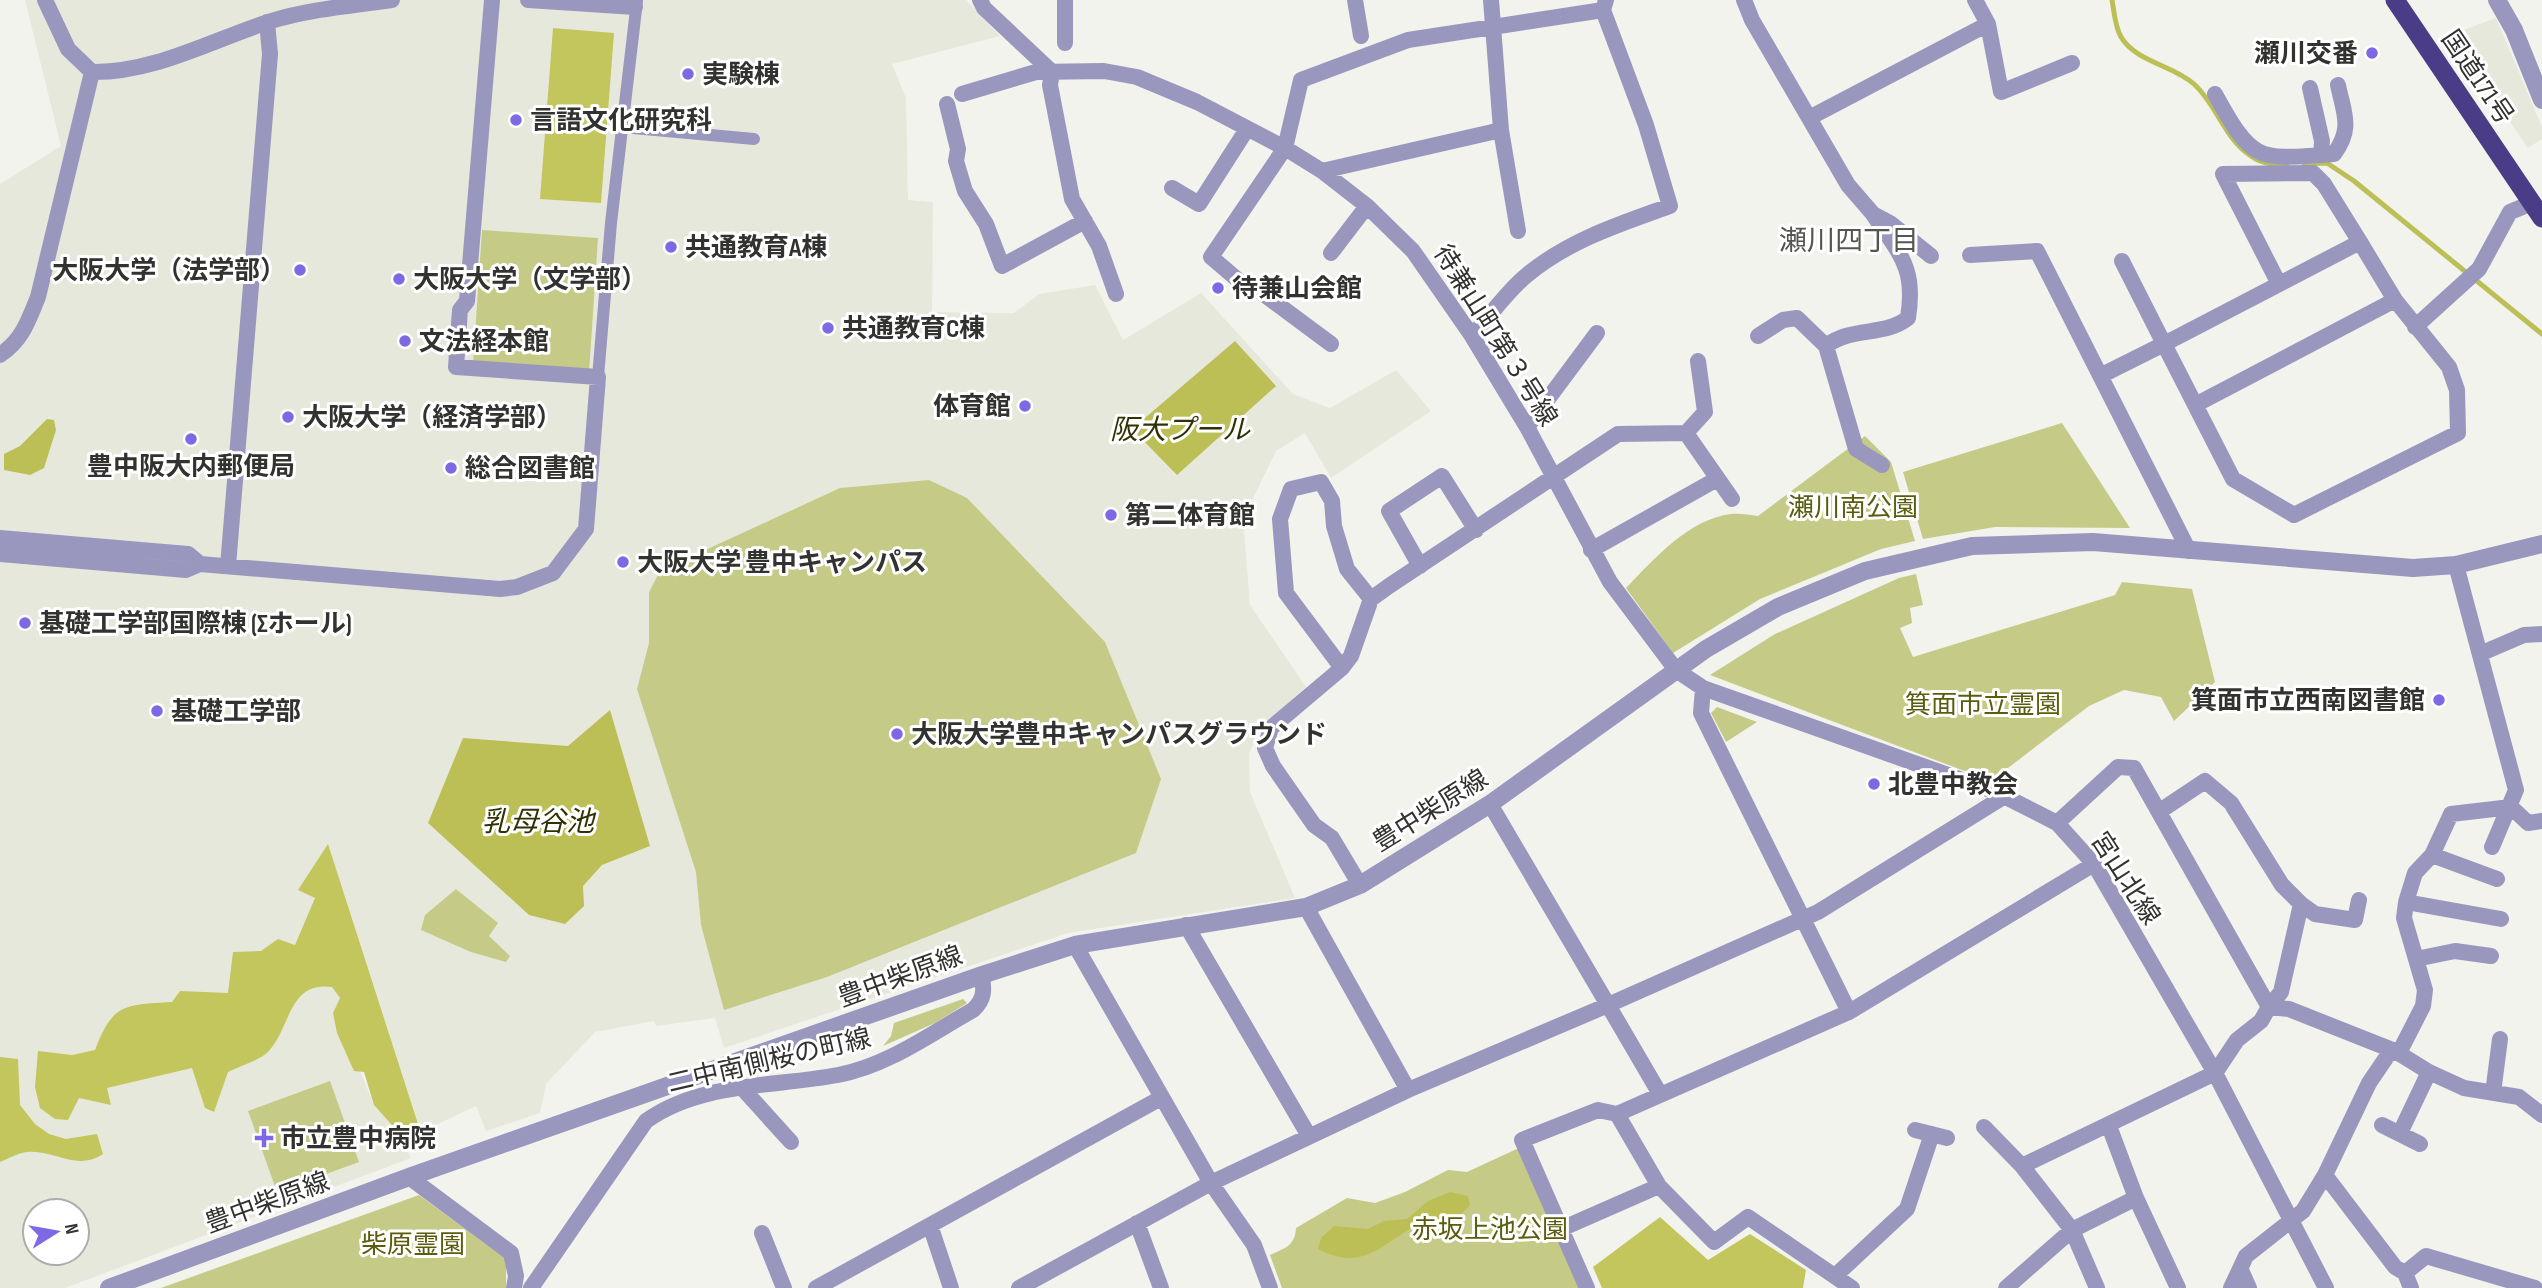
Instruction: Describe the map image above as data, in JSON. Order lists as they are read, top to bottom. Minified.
{"streets":{"highway":["国道171号"],"street":["待兼山町第３号線","豊中柴原線","宮山北線","二中南側桜の町線"]},"crossings":[["待兼山町第３号線","豊中柴原線"],["待兼山町第３号線","宮山北線"],["豊中柴原線","宮山北線"],["豊中柴原線","二中南側桜の町線"]],"districts":["瀬川四丁目"],"water":["阪大プール","乳母谷池"],"parks":["瀬川南公園","箕面市立霊園","赤坂上池公園","柴原霊園"],"places":{"other":["瀬川交番","実験棟","言語文化研究科","共通教育A棟","大阪大学（法学部）","大阪大学（文学部）","待兼山会館","共通教育C棟","文法経本館","体育館","大阪大学（経済学部）","豊中阪大内郵便局","総合図書館","第二体育館","大阪大学 豊中キャンパス","基礎工学部国際棟 (Σホール)","箕面市立西南図書館","基礎工学部","大阪大学豊中キャンパスグラウンド","北豊中教会"],"health":["市立豊中病院"]},"north":"right"}
